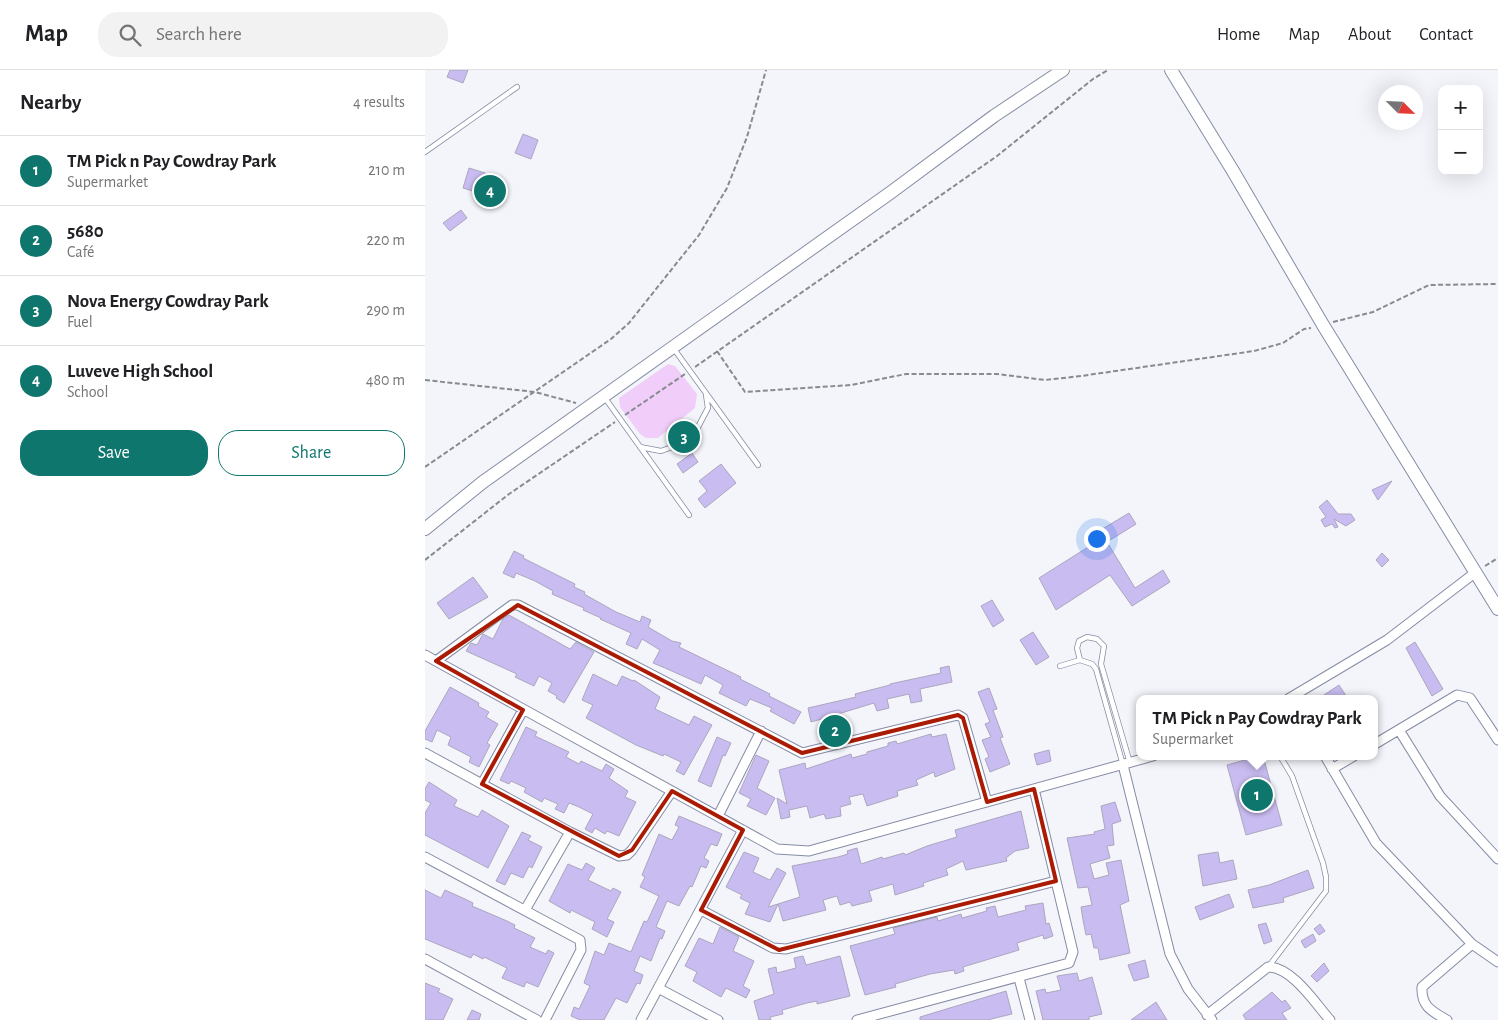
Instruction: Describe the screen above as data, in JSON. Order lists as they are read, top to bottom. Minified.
{"north":"bottom right","page":{"header":"Map","search":"Search here","nav":["Home","Map","About","Contact"],"heading":["Nearby","4 results"],"map_buttons":["+","−"],"list":[{"mark":"1","name":"TM Pick n Pay Cowdray Park","note":"Supermarket","value":"210 m"},{"mark":"2","name":"5680","note":"Café","value":"220 m"},{"mark":"3","name":"Nova Energy Cowdray Park","note":"Fuel","value":"290 m"},{"mark":"4","name":"Luveve High School","note":"School","value":"480 m"}],"pins":["4","3","2","1"],"buttons":["Save","Share"],"popup":["TM Pick n Pay Cowdray Park","Supermarket"]}}
